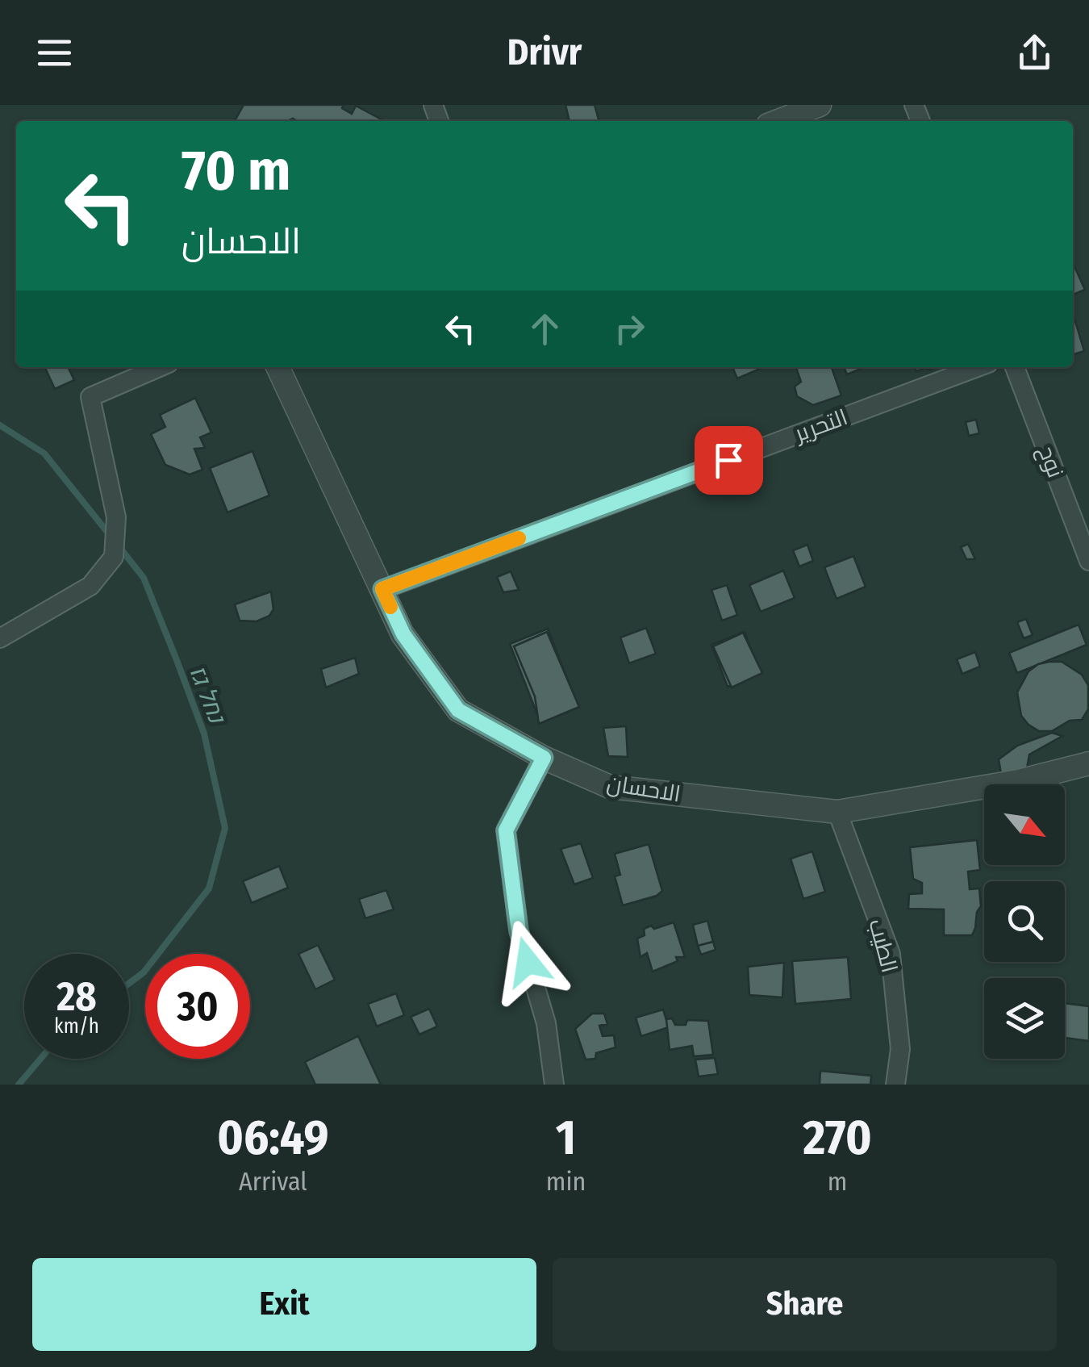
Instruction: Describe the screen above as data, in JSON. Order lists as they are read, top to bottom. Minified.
{"streets":{"street":["التحرير","نوح","الاحسان","الطيب"]},"crossings":[["التحرير","الاحسان"],["الاحسان","الطيب"]],"water":["נחל גז"],"north":"bottom right","page":{"header":"Drivr","turn":["70 m","الاحسان"],"speed":"28 km/h","limit":"30","eta":["06:49","Arrival","1","min","270","m"],"buttons":["Exit","Share"]}}
